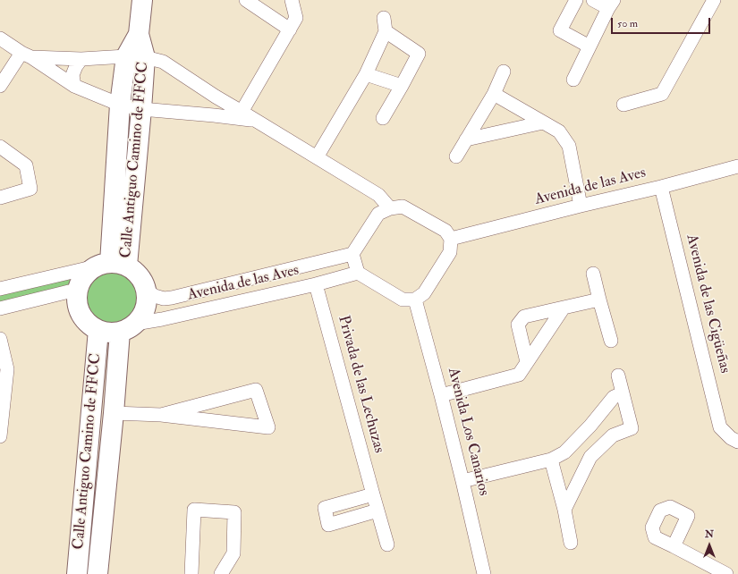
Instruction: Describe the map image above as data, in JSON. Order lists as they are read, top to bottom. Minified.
{"streets":{"main road":["Calle Antiguo Camino de FFCC"],"street":["Avenida de las Aves","Avenida de las Cigüeñas","Privada de las Lechuzas","Avenida Los Canarios"]},"crossings":[["Calle Antiguo Camino de FFCC","Avenida de las Aves"],["Avenida de las Aves","Avenida de las Cigüeñas"],["Avenida de las Aves","Privada de las Lechuzas"],["Avenida de las Aves","Avenida Los Canarios"]],"scale_bar":"50 m","north":"top"}
